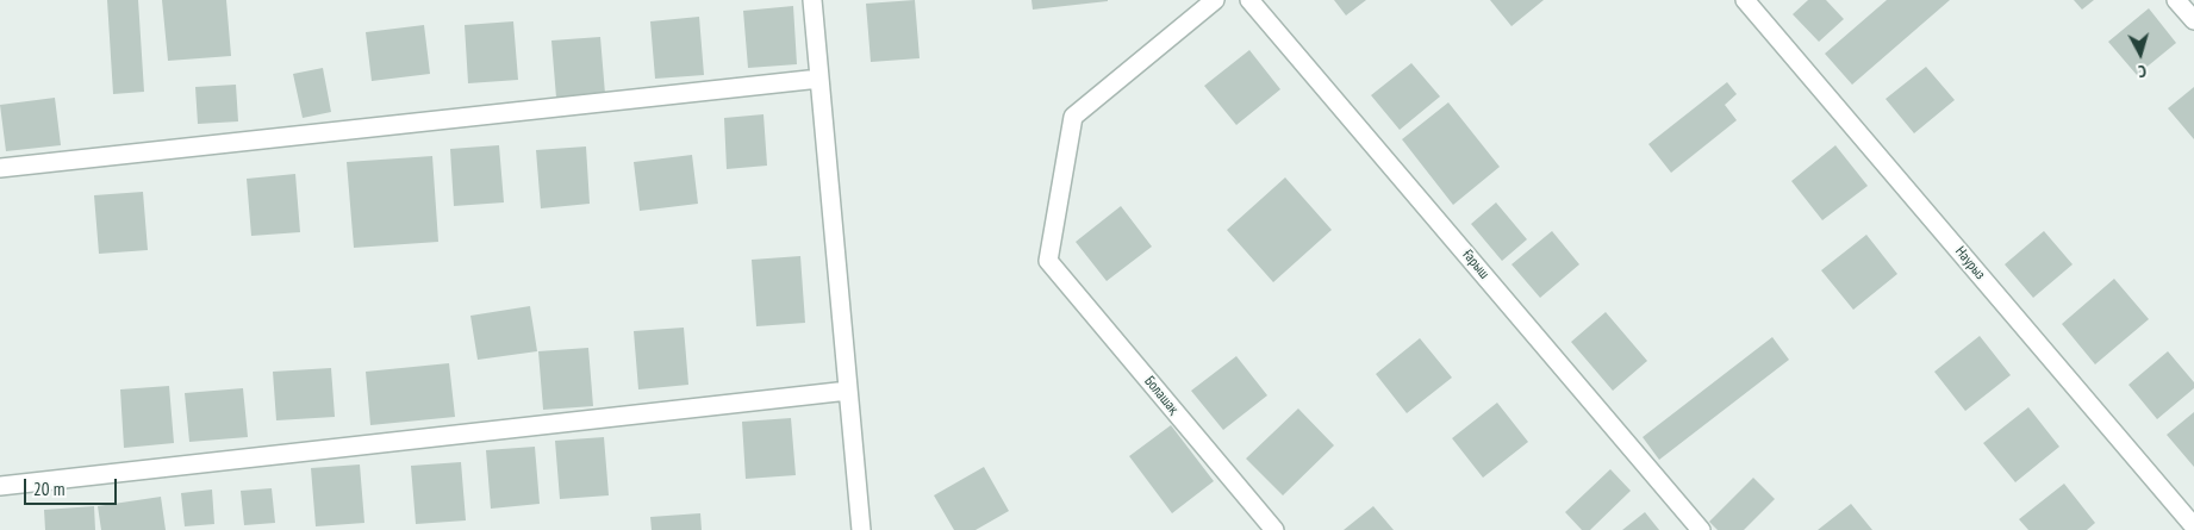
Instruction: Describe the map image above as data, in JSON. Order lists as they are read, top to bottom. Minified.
{"streets":{"street":["Наурыз","Ғарыш","Болашақ"]},"scale_bar":"20 m","north":"bottom"}
